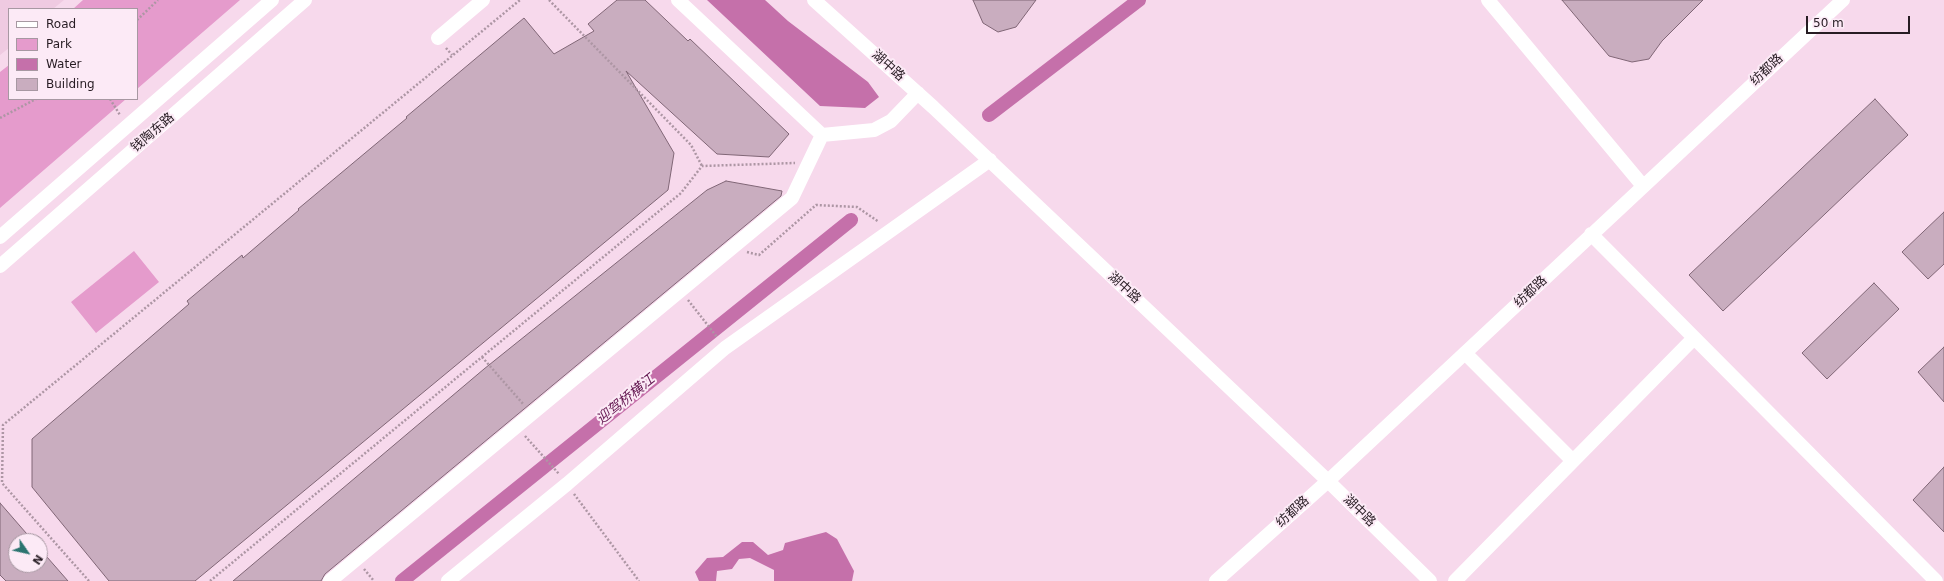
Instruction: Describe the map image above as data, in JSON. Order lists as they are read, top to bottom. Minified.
{"streets":{"street":["湖中路","纺都路","钱陶东路"]},"crossings":[["湖中路","纺都路"]],"water":["迎驾桥横江"],"legend":["Road","Park","Water","Building"],"scale_bar":"50 m","north":"bottom right"}
